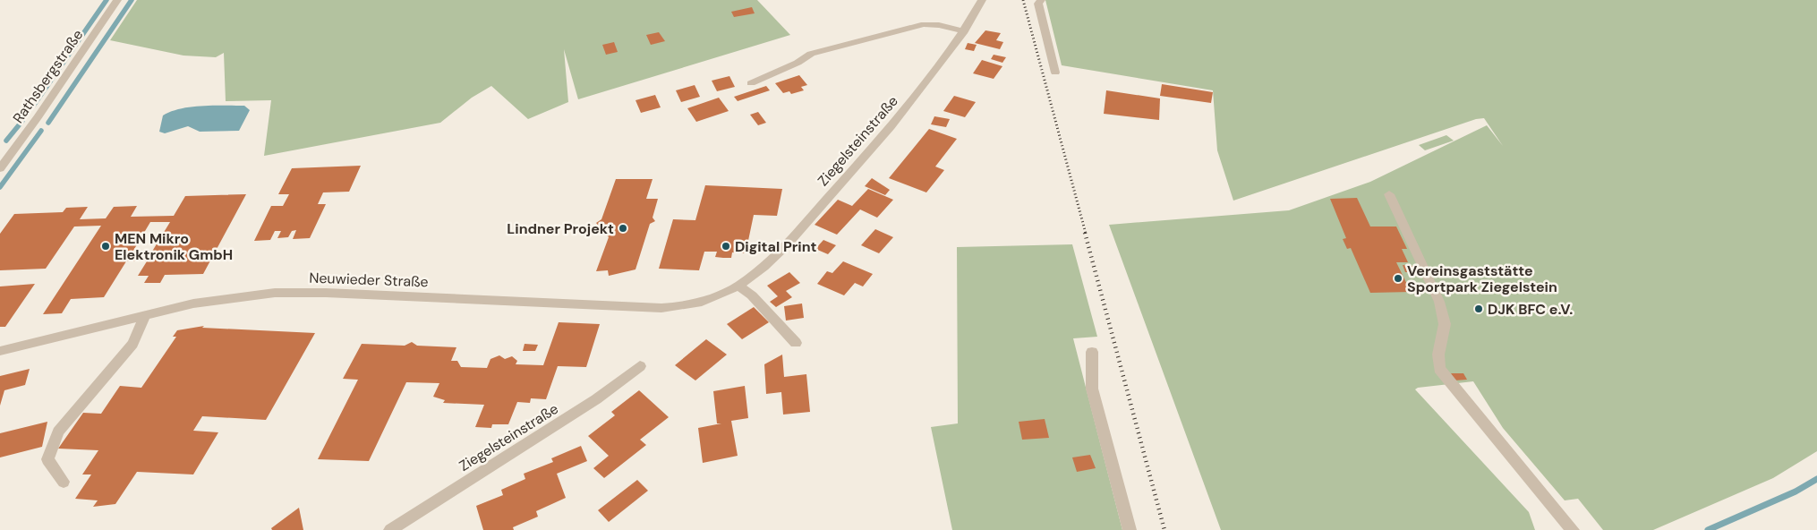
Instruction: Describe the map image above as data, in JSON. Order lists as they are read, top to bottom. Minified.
{"streets":{"street":["Rathsbergstraße","Ziegelsteinstraße","Neuwieder Straße"]},"crossings":[["Ziegelsteinstraße","Neuwieder Straße"]],"places":["Lindner Projekt","MEN Mikro Elektronik GmbH","Digital Print","Vereinsgaststätte Sportpark Ziegelstein","DJK BFC e.V."]}
